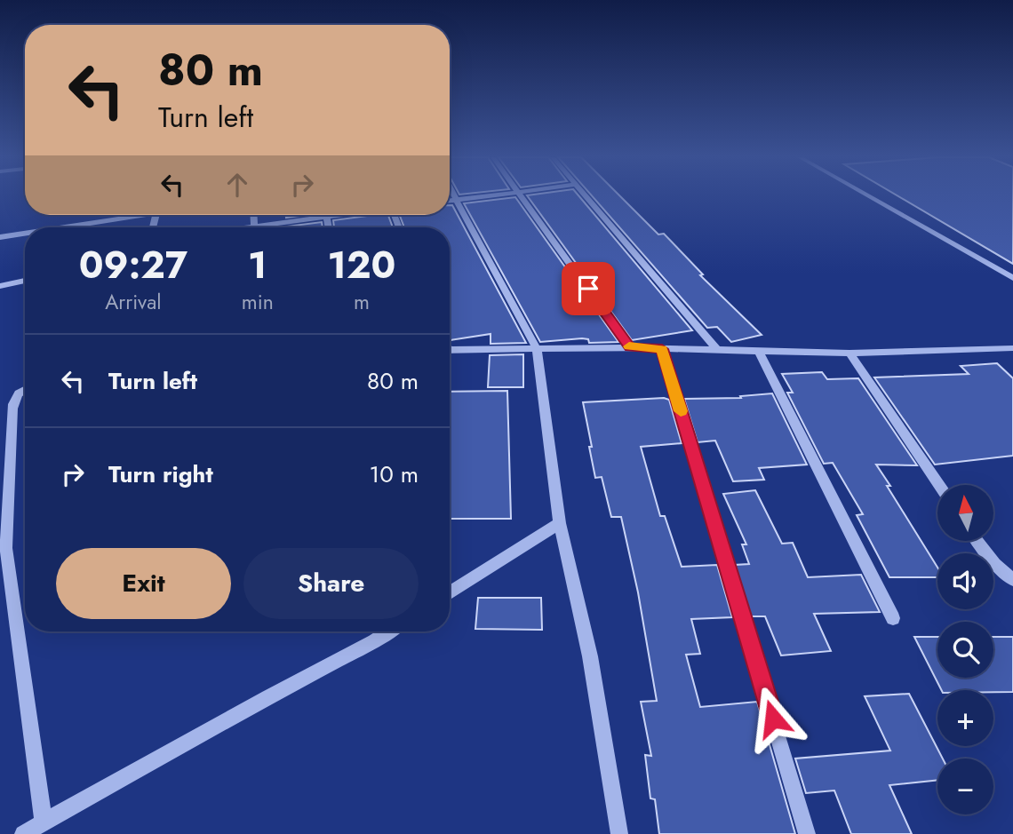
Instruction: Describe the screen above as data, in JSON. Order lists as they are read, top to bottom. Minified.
{"north":"top","page":{"turn":["80 m","Turn left"],"eta":["09:27","Arrival","1","min","120","m"],"list":[{"name":"Turn left","value":"80 m"},{"name":"Turn right","value":"10 m"}],"map_buttons":["+","−"],"buttons":["Exit","Share"]}}
